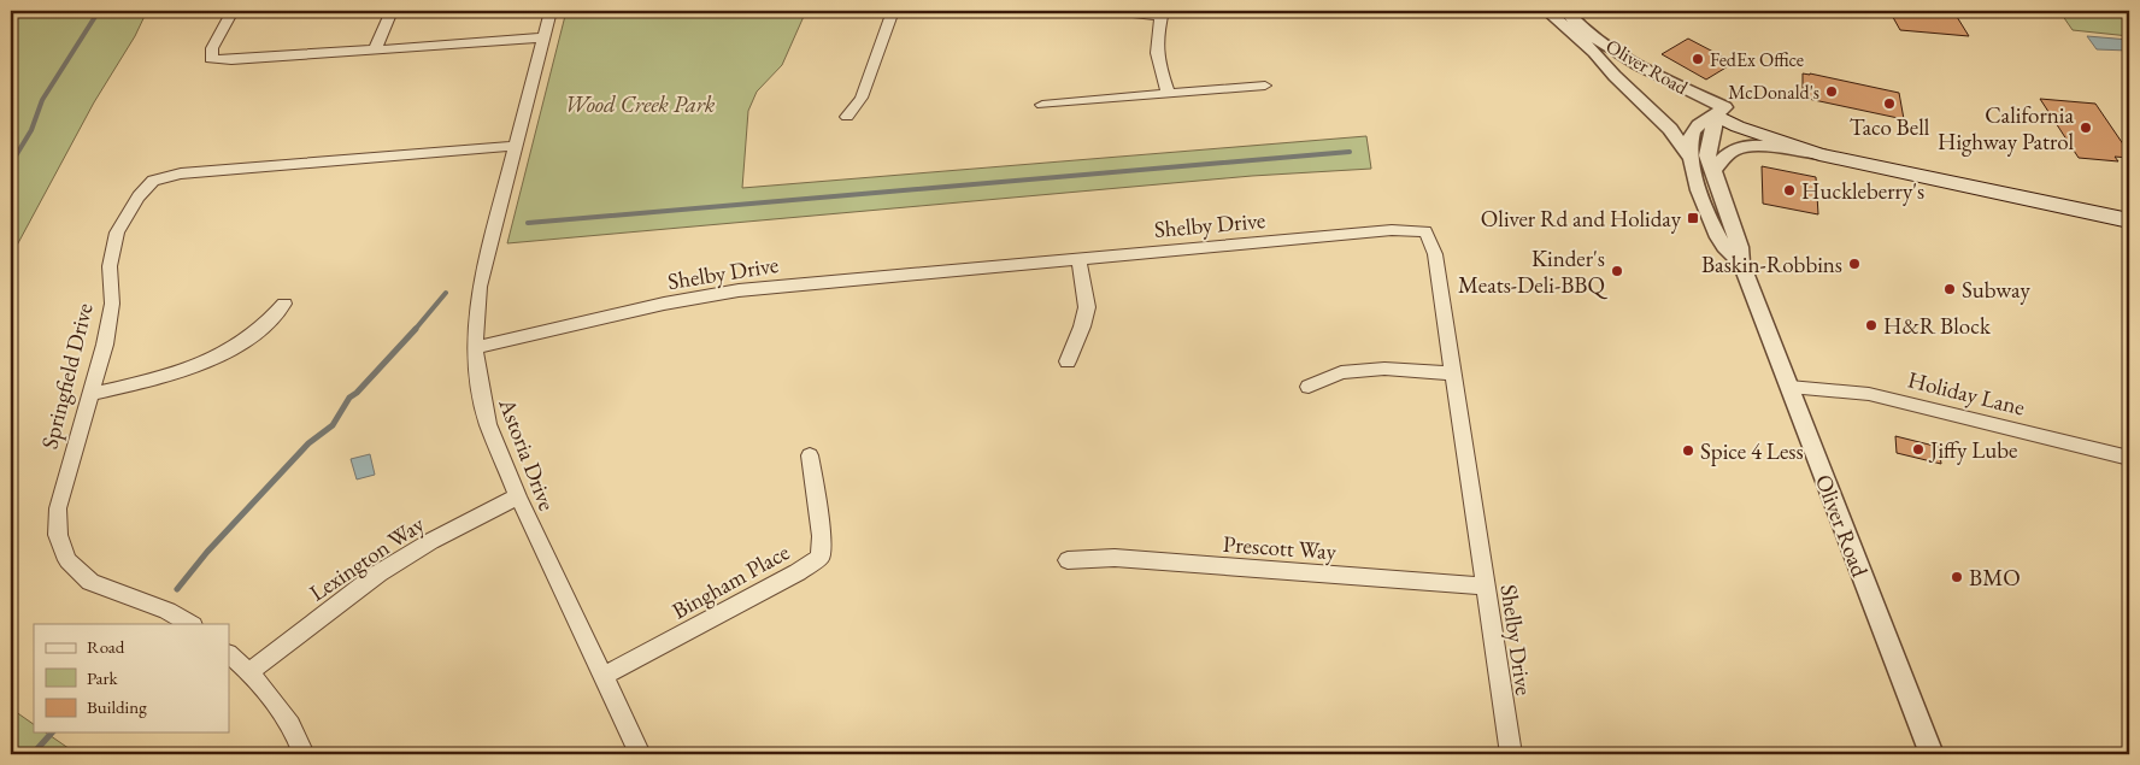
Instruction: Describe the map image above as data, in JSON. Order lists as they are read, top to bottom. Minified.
{"streets":{"street":["Oliver Road","Shelby Drive","Springfield Drive","Holiday Lane","Astoria Drive","Prescott Way","Lexington Way","Bingham Place"]},"crossings":[["Oliver Road","Holiday Lane"],["Shelby Drive","Astoria Drive"],["Shelby Drive","Prescott Way"],["Springfield Drive","Astoria Drive"],["Astoria Drive","Lexington Way"],["Astoria Drive","Bingham Place"]],"parks":["Wood Creek Park"],"places":{"other":["FedEx Office","McDonald's","Taco Bell","California Highway Patrol","Huckleberry's","Baskin-Robbins","Kinder's Meats-Deli-BBQ","Subway","H&R Block","Jiffy Lube","Spice 4 Less","BMO"],"transit":["Oliver Rd and Holiday"]},"legend":["Road","Park","Building"]}
